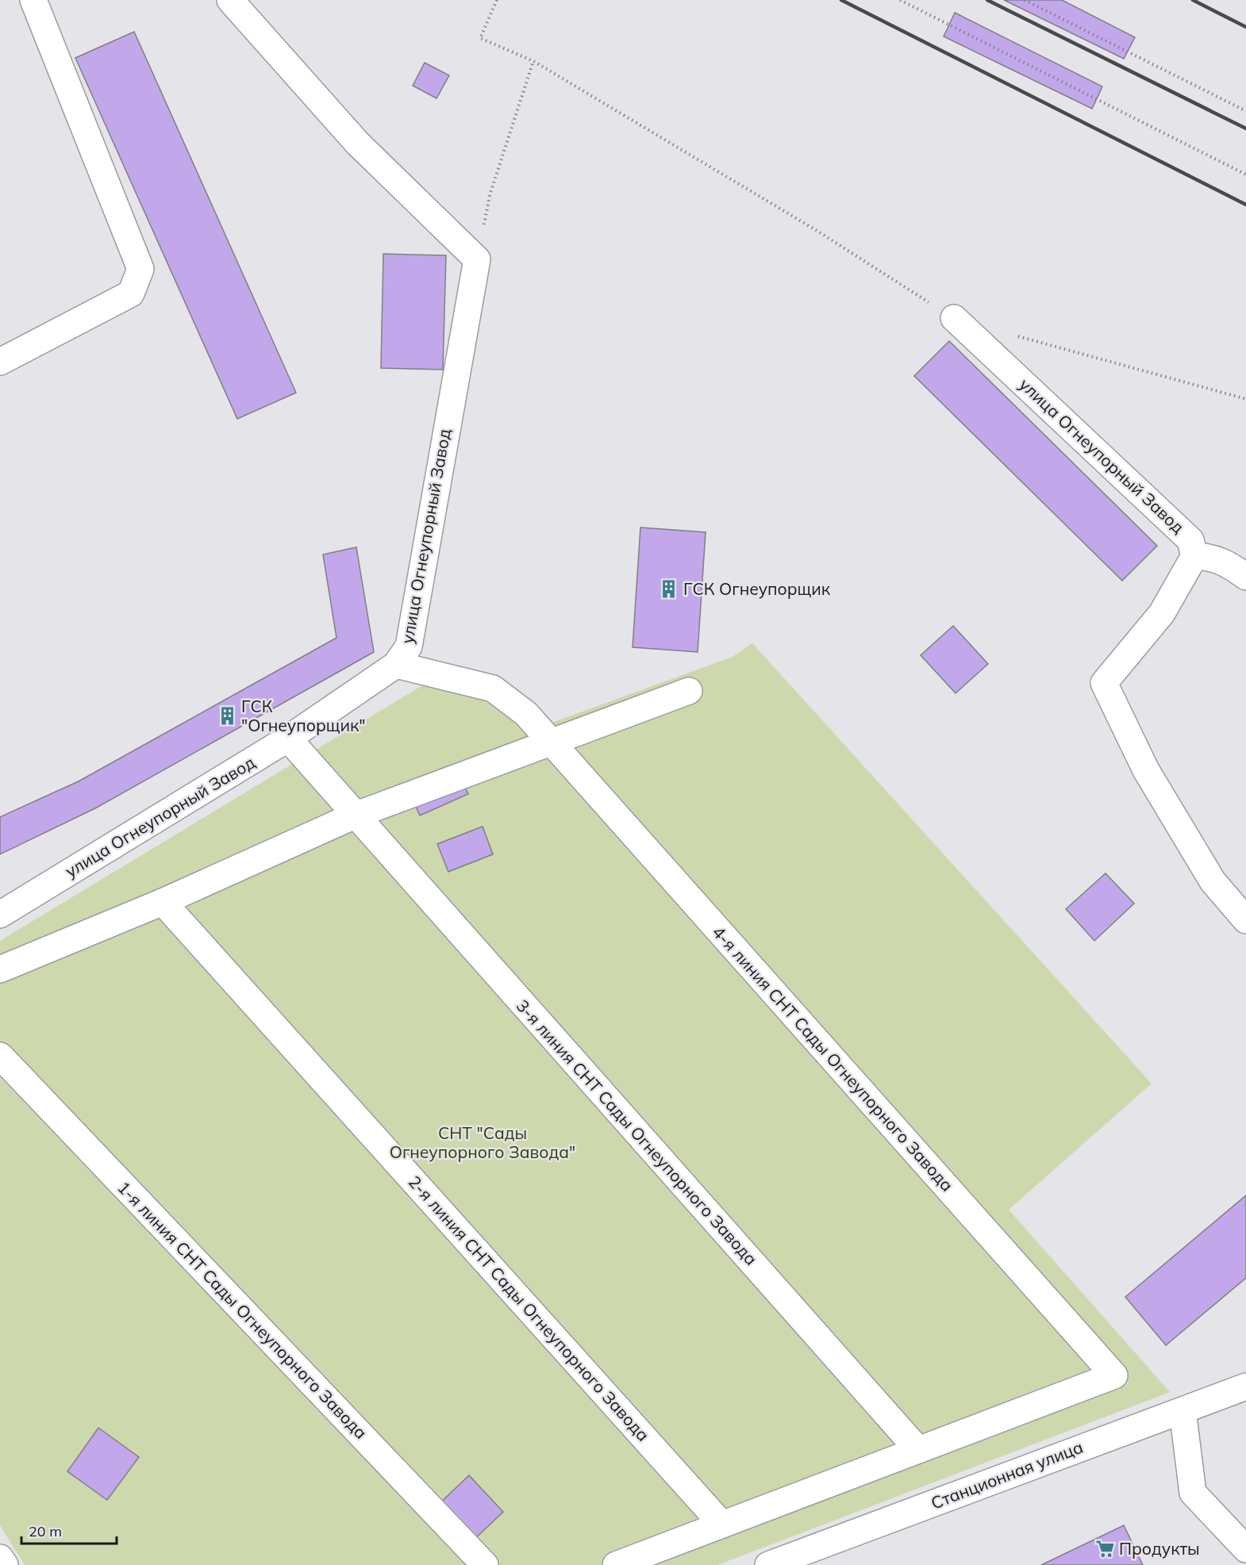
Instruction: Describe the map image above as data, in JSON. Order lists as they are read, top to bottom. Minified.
{"streets":{"street":["улица Огнеупорный Завод","4-я линия СНТ Сады Огнеупорного Завода","3-я линия СНТ Сады Огнеупорного Завода","2-я линия СНТ Сады Огнеупорного Завода","1-я линия СНТ Сады Огнеупорного Завода","Станционная улица"]},"crossings":[["улица Огнеупорный Завод","4-я линия СНТ Сады Огнеупорного Завода"],["улица Огнеупорный Завод","3-я линия СНТ Сады Огнеупорного Завода"],["4-я линия СНТ Сады Огнеупорного Завода","3-я линия СНТ Сады Огнеупорного Завода"]],"parks":["СНТ \"Сады Огнеупорного Завода\""],"places":{"building":["ГСК Огнеупорщик","ГСК \"Огнеупорщик\""],"supermarket":["Продукты"]},"scale_bar":"20 m"}
